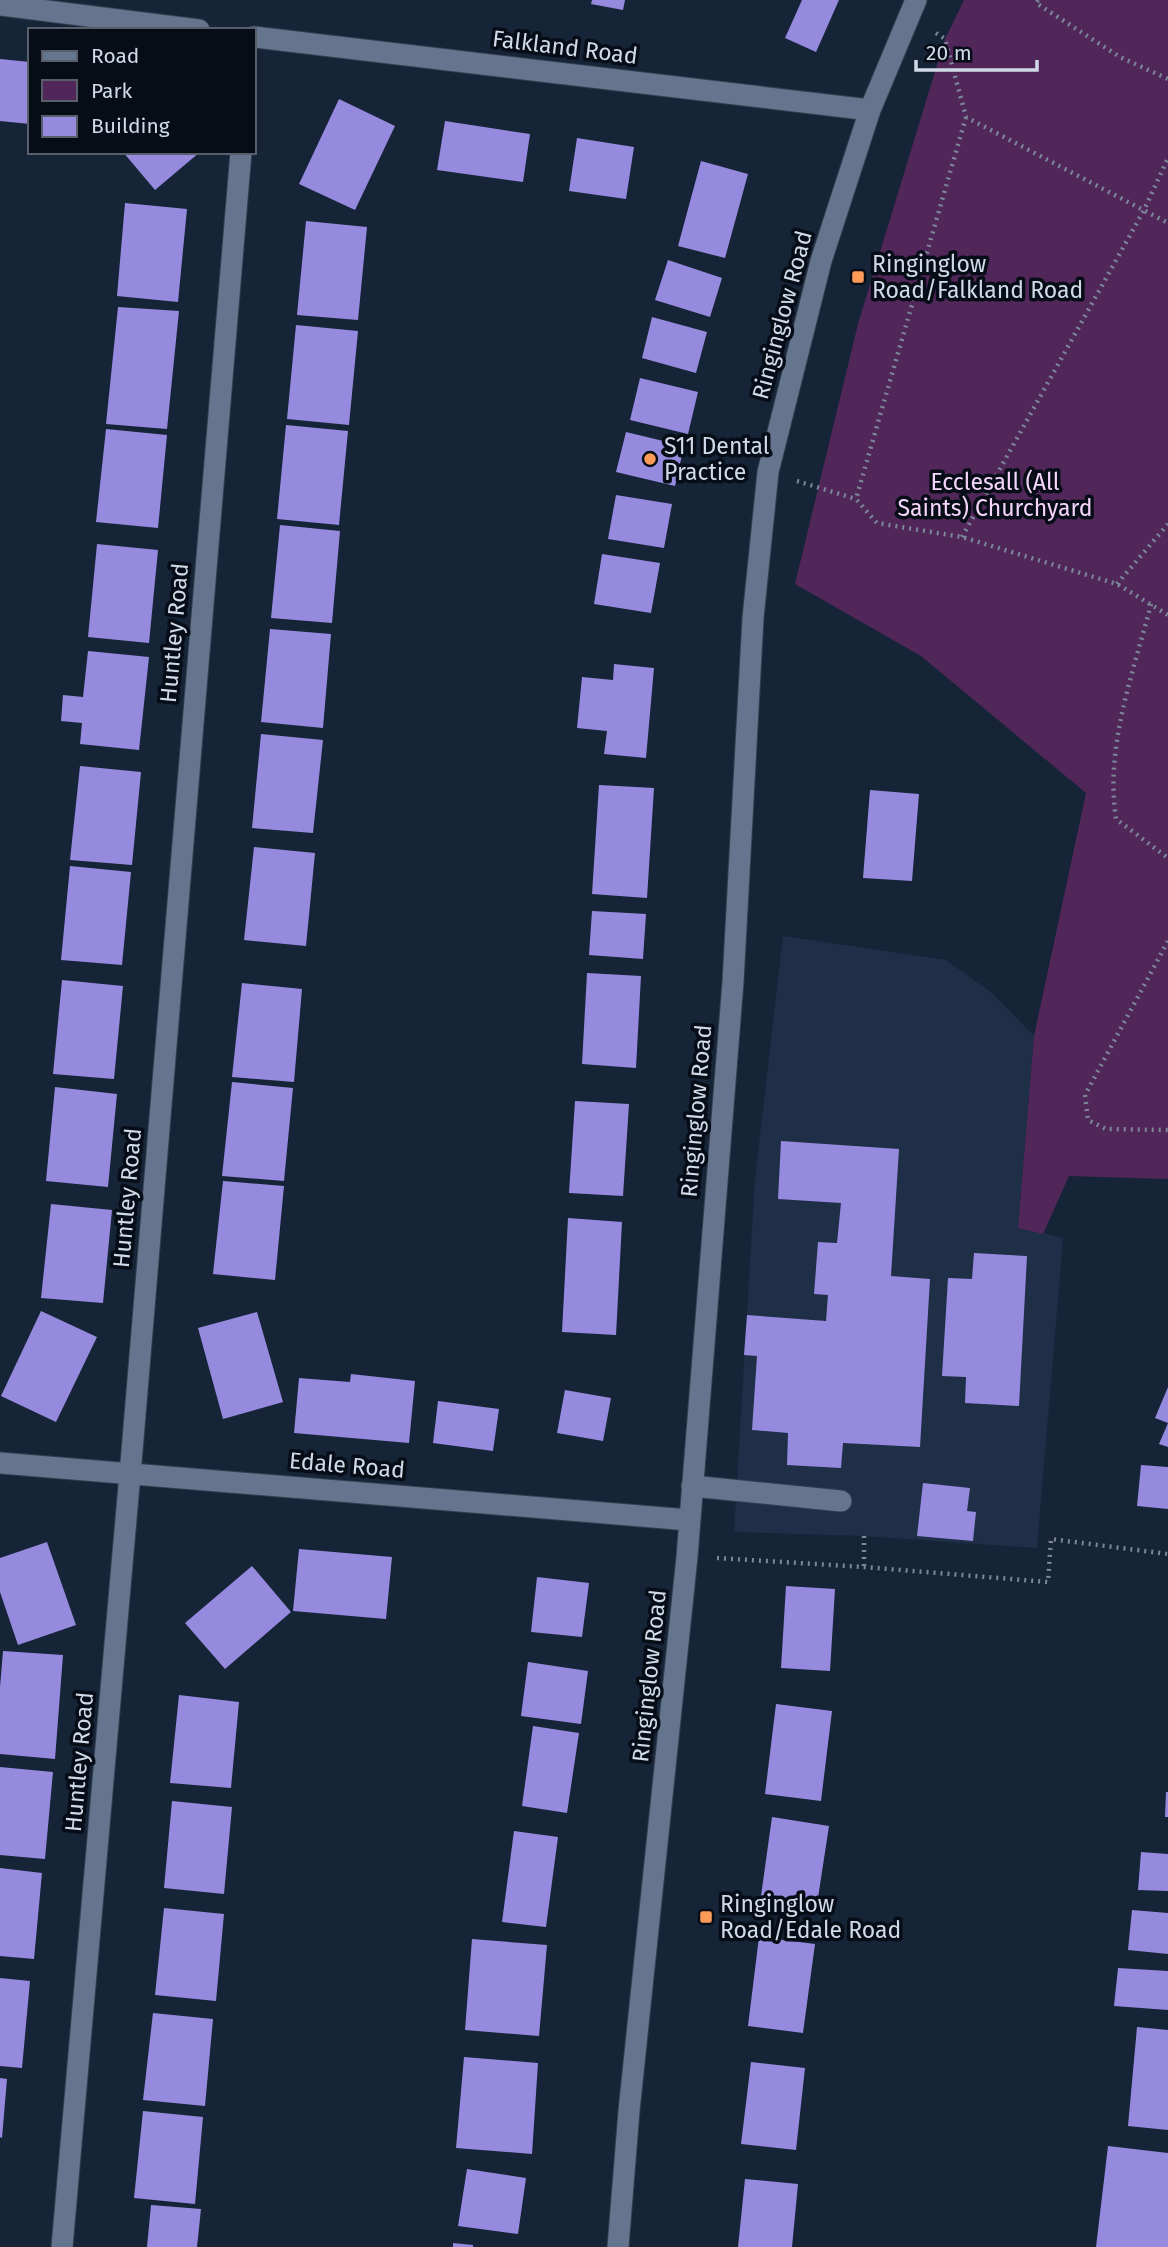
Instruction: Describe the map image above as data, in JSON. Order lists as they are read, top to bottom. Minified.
{"streets":{"street":["Falkland Road","Ringinglow Road","Huntley Road","Edale Road"]},"crossings":[["Falkland Road","Ringinglow Road"],["Ringinglow Road","Edale Road"],["Huntley Road","Edale Road"]],"parks":["Ecclesall (All Saints) Churchyard"],"places":{"transit":["Ringinglow Road/Falkland Road","Ringinglow Road/Edale Road"],"other":["S11 Dental Practice"]},"legend":["Road","Park","Building"],"scale_bar":"20 m"}
